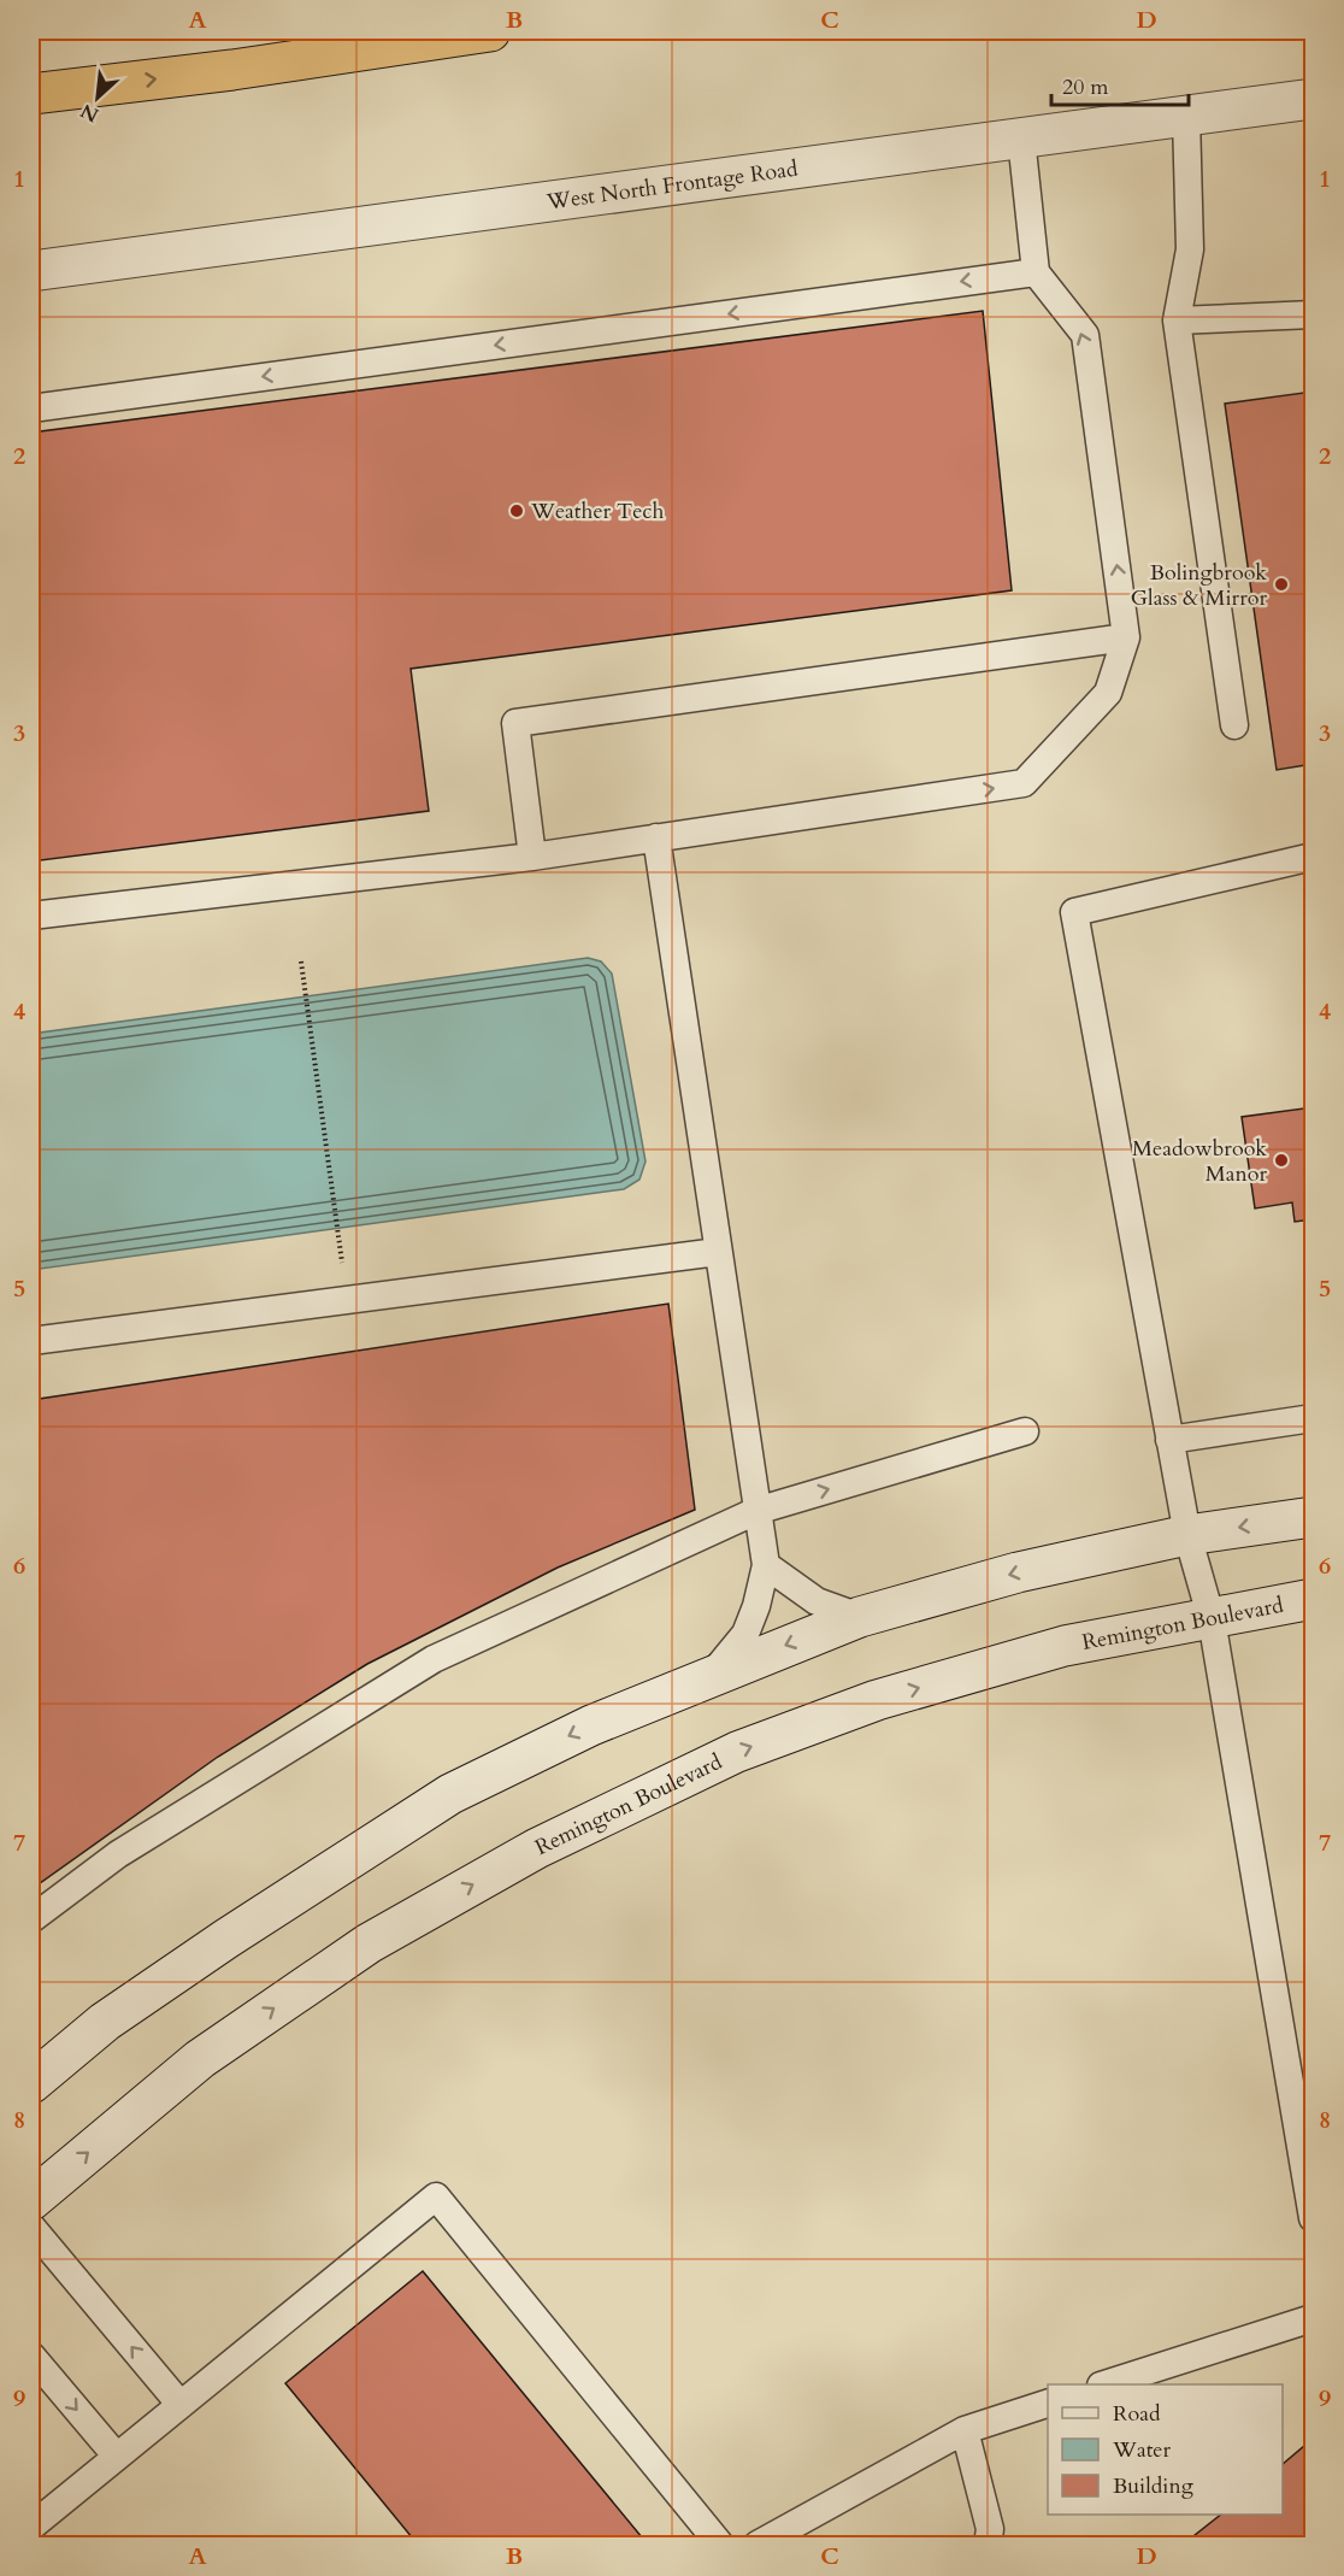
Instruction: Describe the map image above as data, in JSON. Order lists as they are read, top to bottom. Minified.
{"streets":{"street":["West North Frontage Road","Remington Boulevard"]},"places":["Weather Tech","Bolingbrook Glass & Mirror","Meadowbrook Manor"],"legend":["Road","Water","Building"],"scale_bar":"20 m","north":"bottom left","grid":{"columns":["A","B","C","D"],"rows":["1","2","3","4","5","6","7","8","9"]}}
